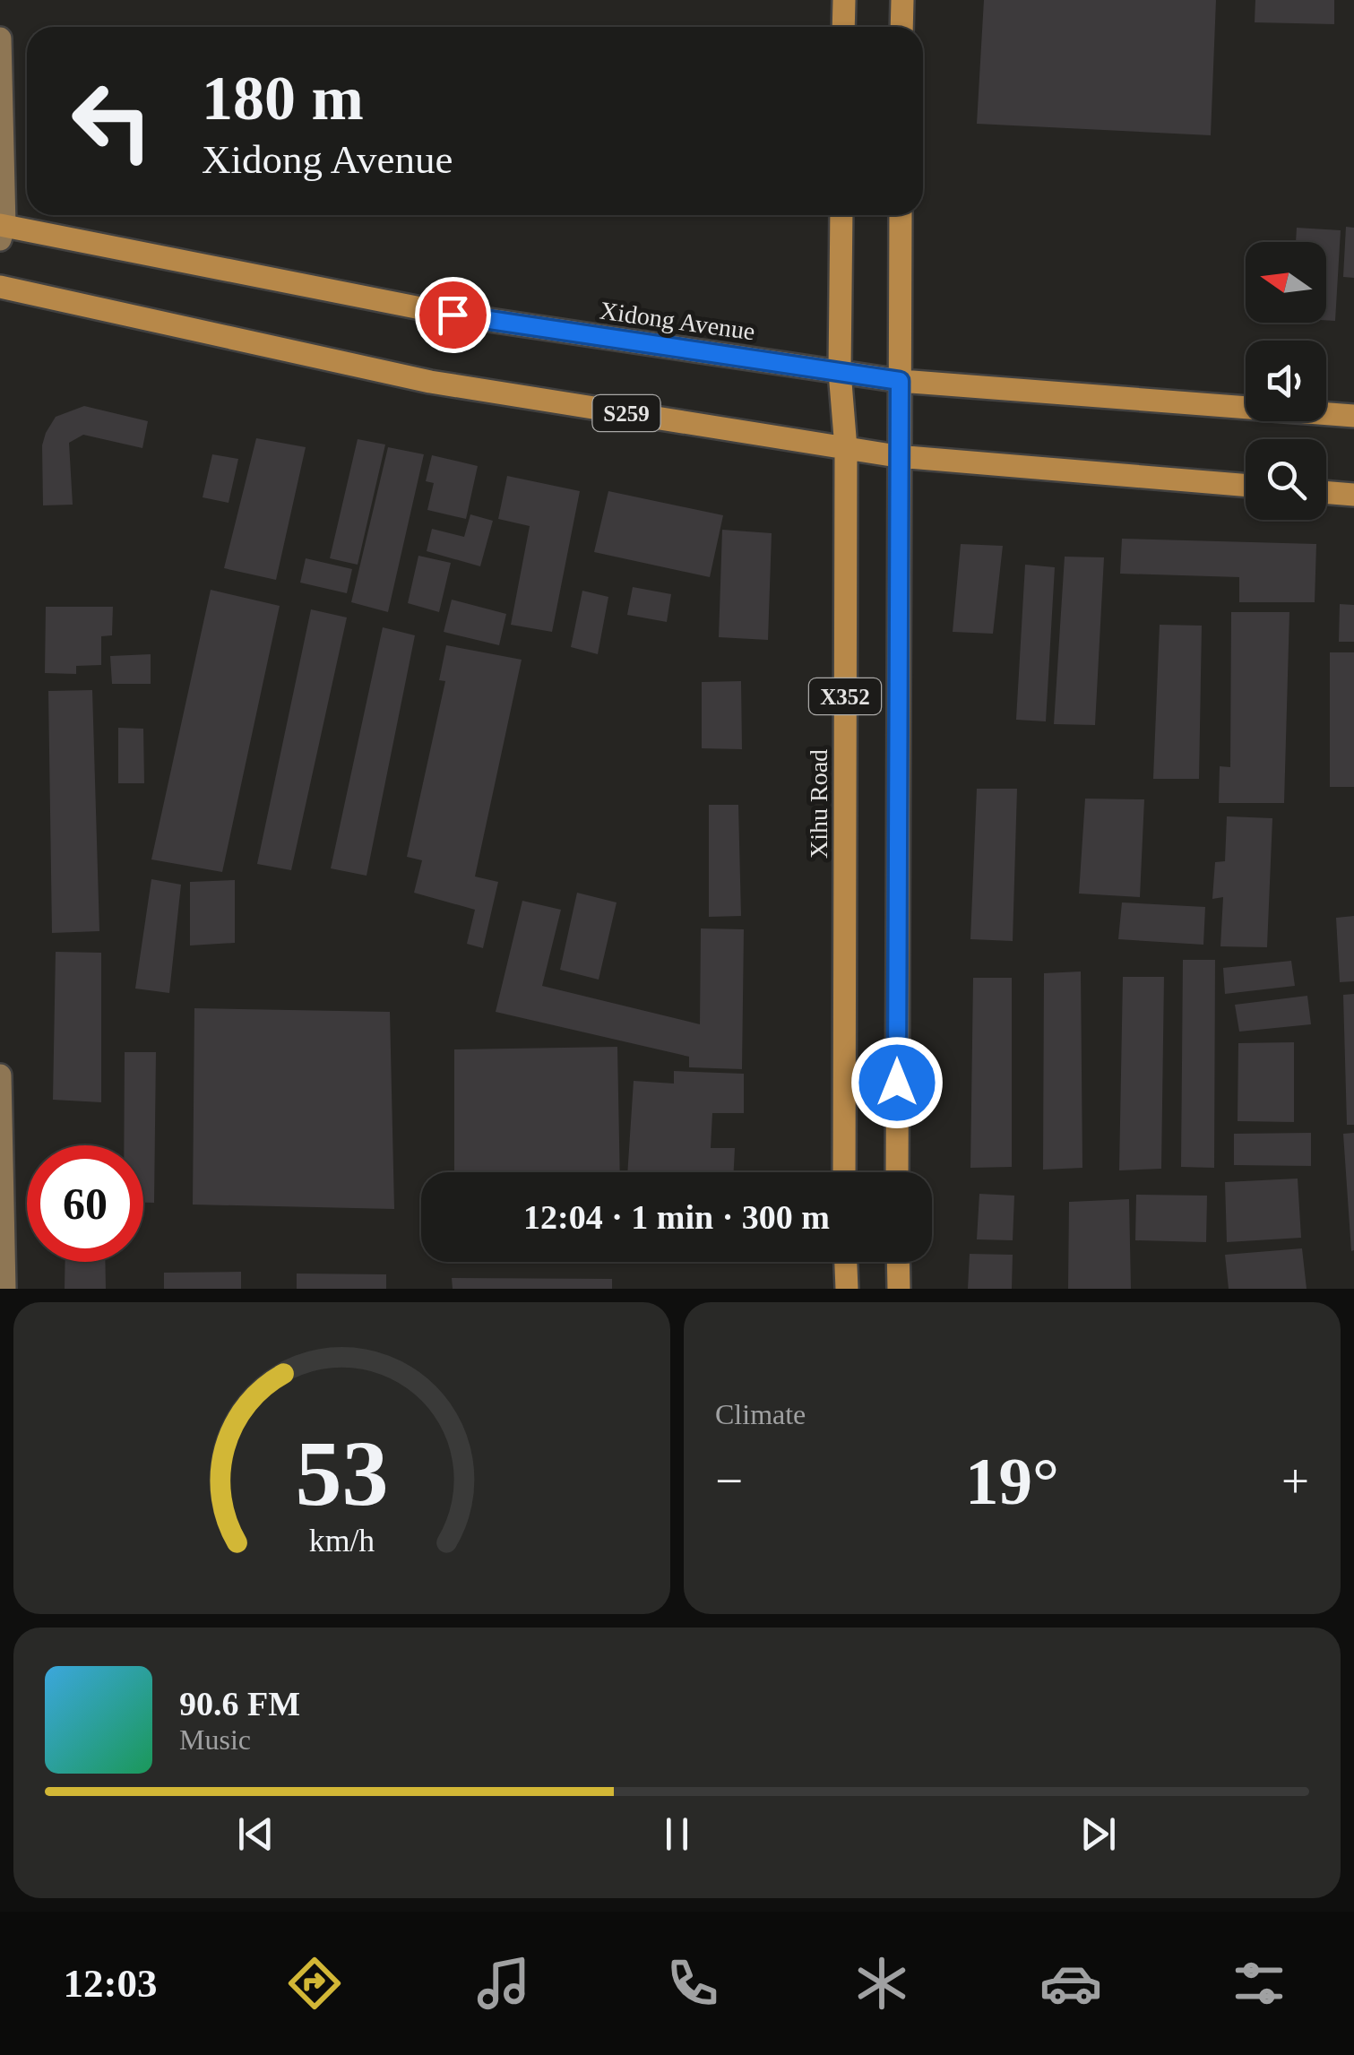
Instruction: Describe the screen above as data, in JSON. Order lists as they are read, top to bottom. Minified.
{"streets":{"main road":["Xidong Avenue","S259","X352","Xihu Road"]},"crossings":[["Xidong Avenue","X352"],["Xidong Avenue","Xihu Road"],["S259","X352"],["S259","Xihu Road"]],"north":"left","page":{"turn":["180 m","Xidong Avenue"],"limit":"60","trip":"12:04 · 1 min · 300 m","tile":"Climate","heat":["−","19°","+"],"song":["90.6 FM","Music"],"tabs":"12:03","gauge":["53","km/h"]}}
